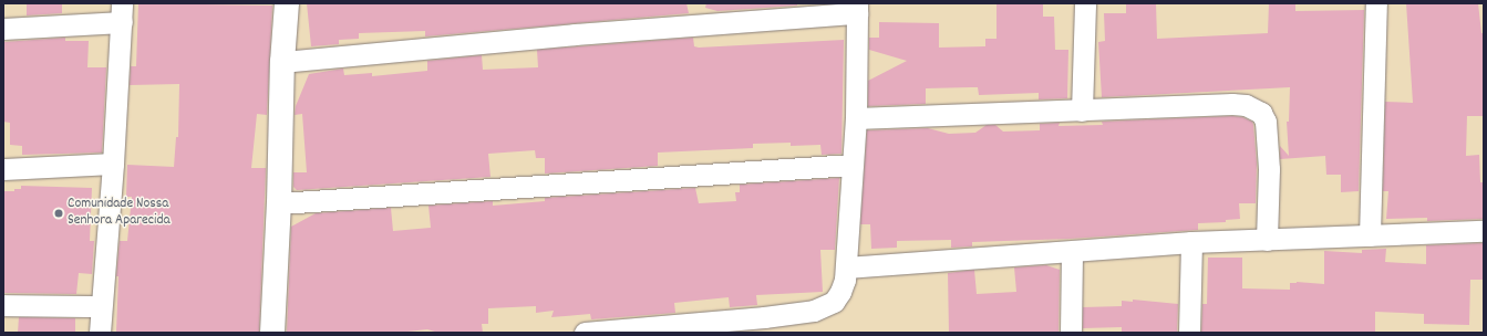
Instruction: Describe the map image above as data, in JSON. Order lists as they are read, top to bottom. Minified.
{"places":["Comunidade Nossa Senhora Aparecida"]}
